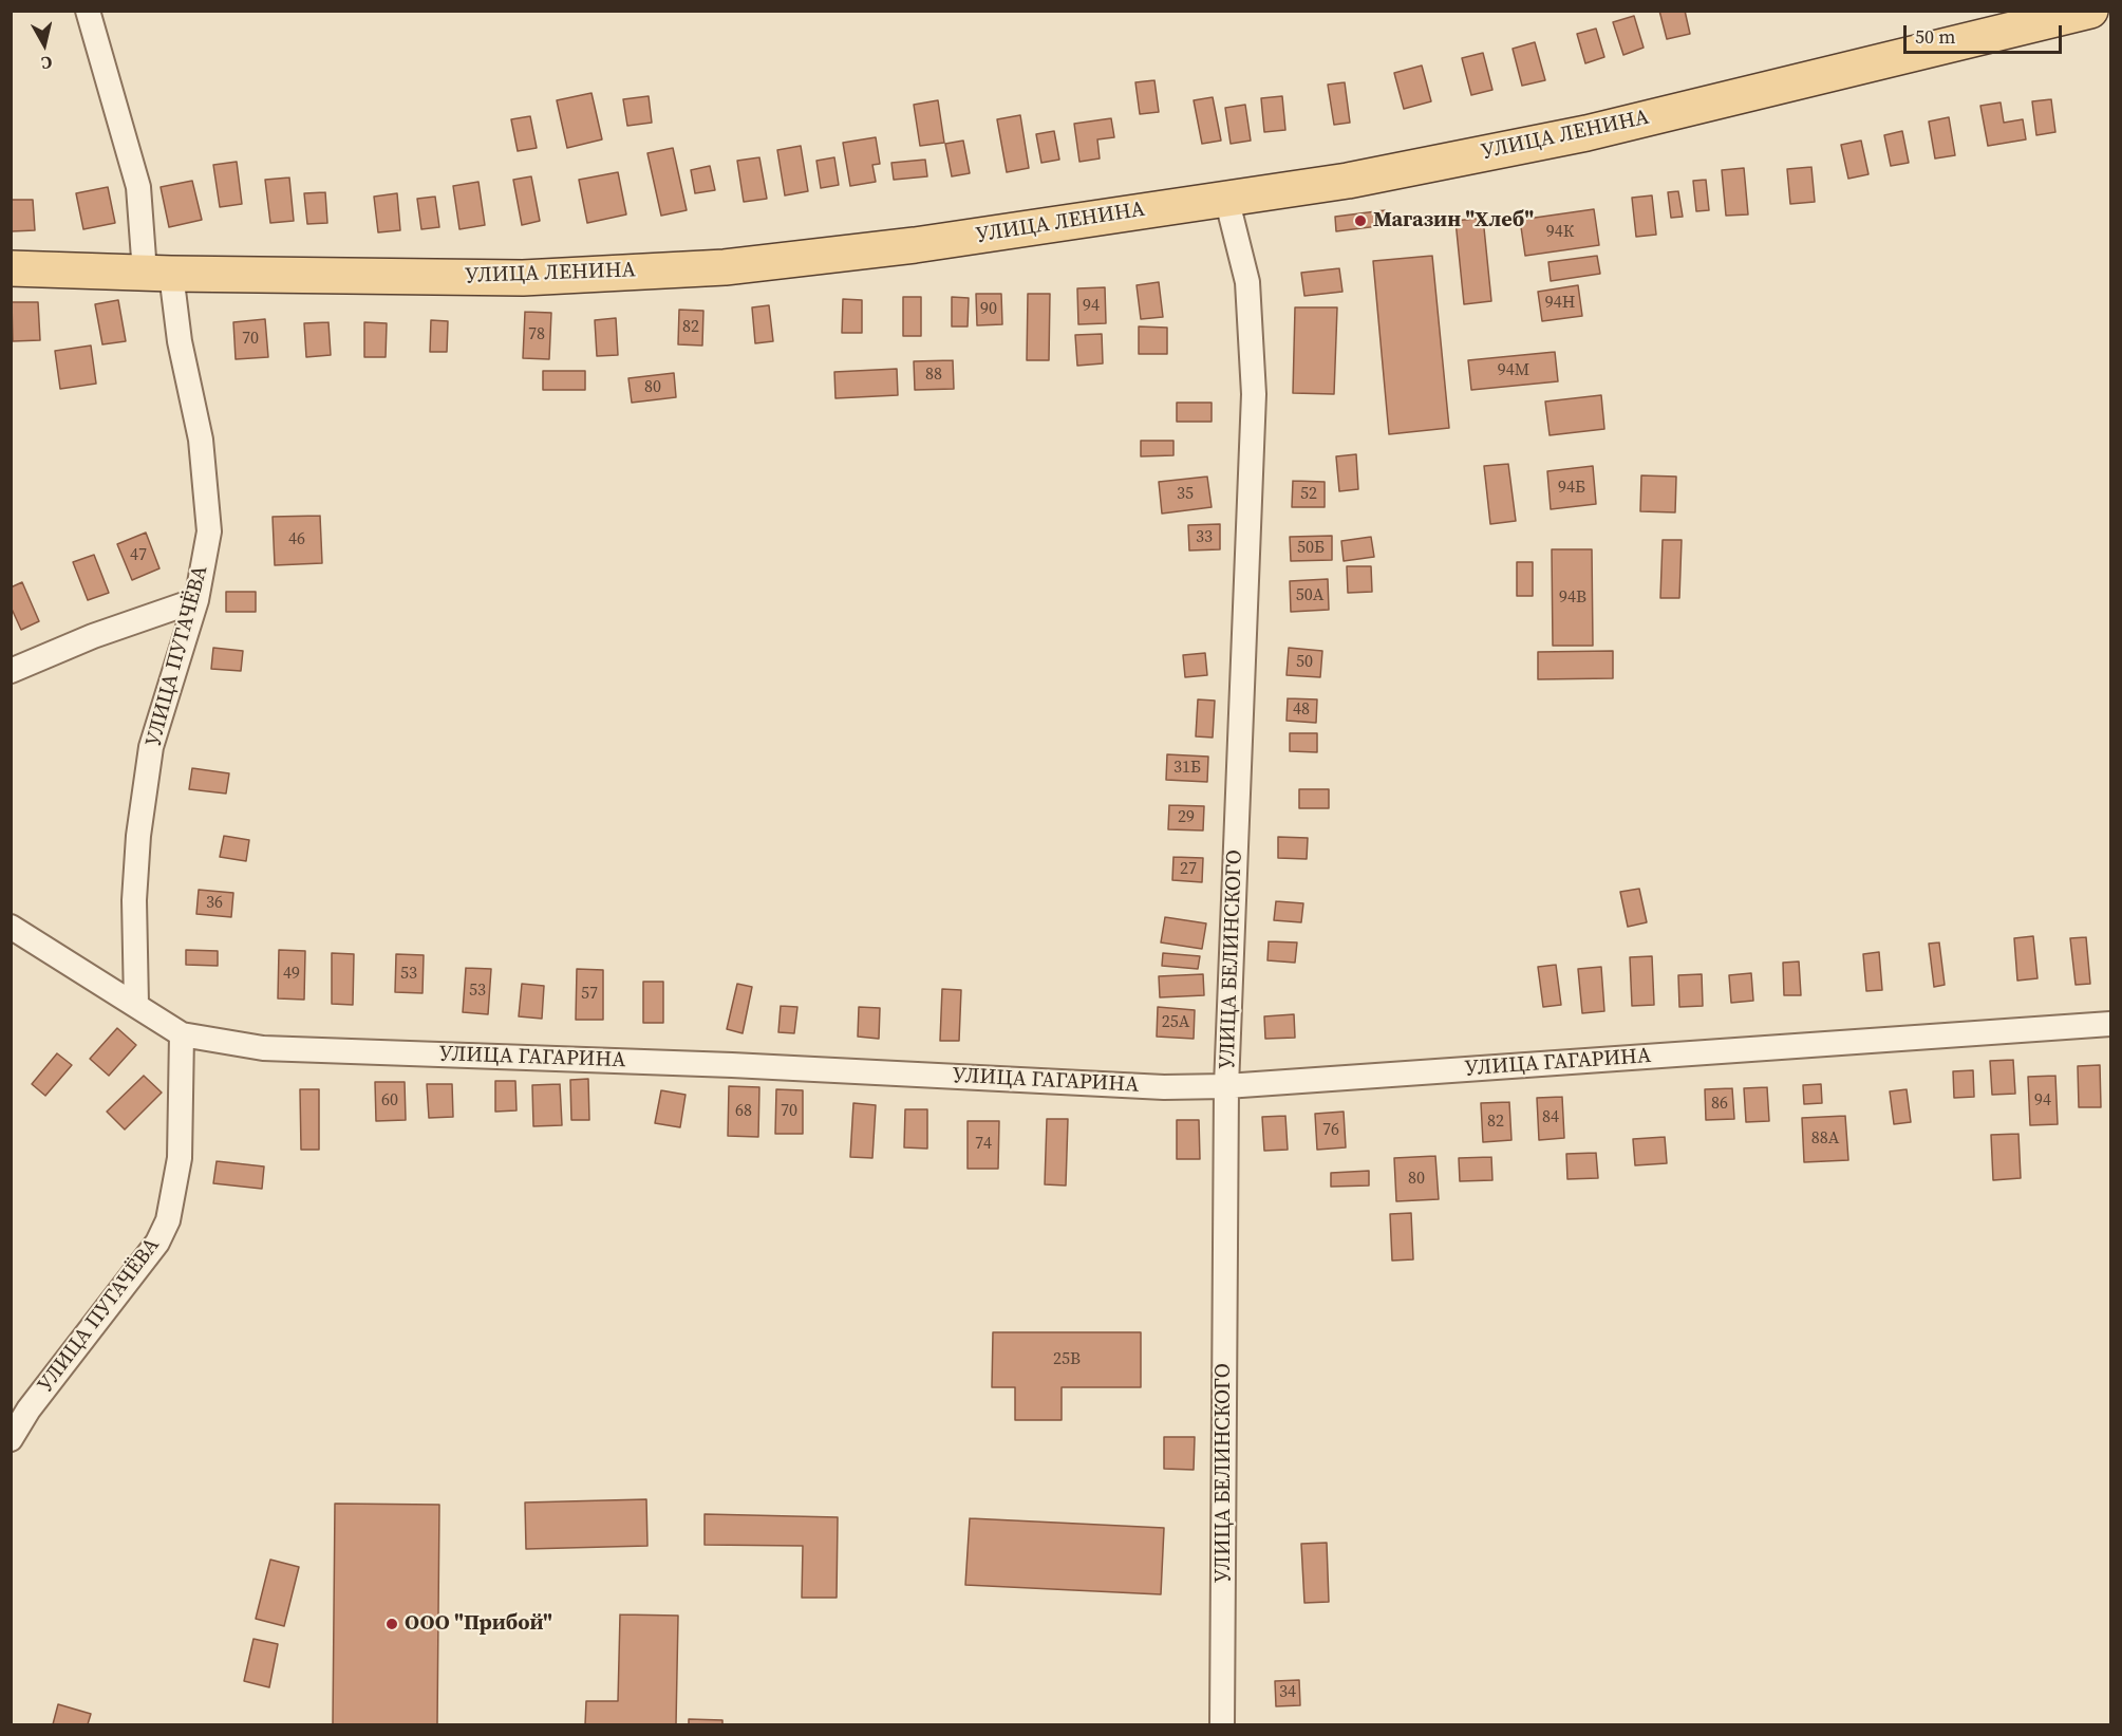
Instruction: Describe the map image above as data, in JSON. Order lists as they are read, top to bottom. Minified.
{"streets":{"main road":["УЛИЦА ЛЕНИНА"],"street":["УЛИЦА ПУГАЧЁВА","УЛИЦА БЕЛИНСКОГО","УЛИЦА ГАГАРИНА"]},"crossings":[["УЛИЦА ЛЕНИНА","УЛИЦА ПУГАЧЁВА"],["УЛИЦА ЛЕНИНА","УЛИЦА БЕЛИНСКОГО"],["УЛИЦА ПУГАЧЁВА","УЛИЦА ГАГАРИНА"],["УЛИЦА БЕЛИНСКОГО","УЛИЦА ГАГАРИНА"]],"places":["Магазин \"Хлеб\"","ООО \"Прибой\""],"house_numbers":["94К","94Н","94","90","82","78","70","94М","88","80","94Б","35","52","33","46","50Б","47","50А","94В","50","48","31Б","29","27","36","49","53","53","57","25А","60","94","86","68","70","84","82","76","88А","74","80","25В","34"],"scale_bar":"50 m","north":"bottom"}
